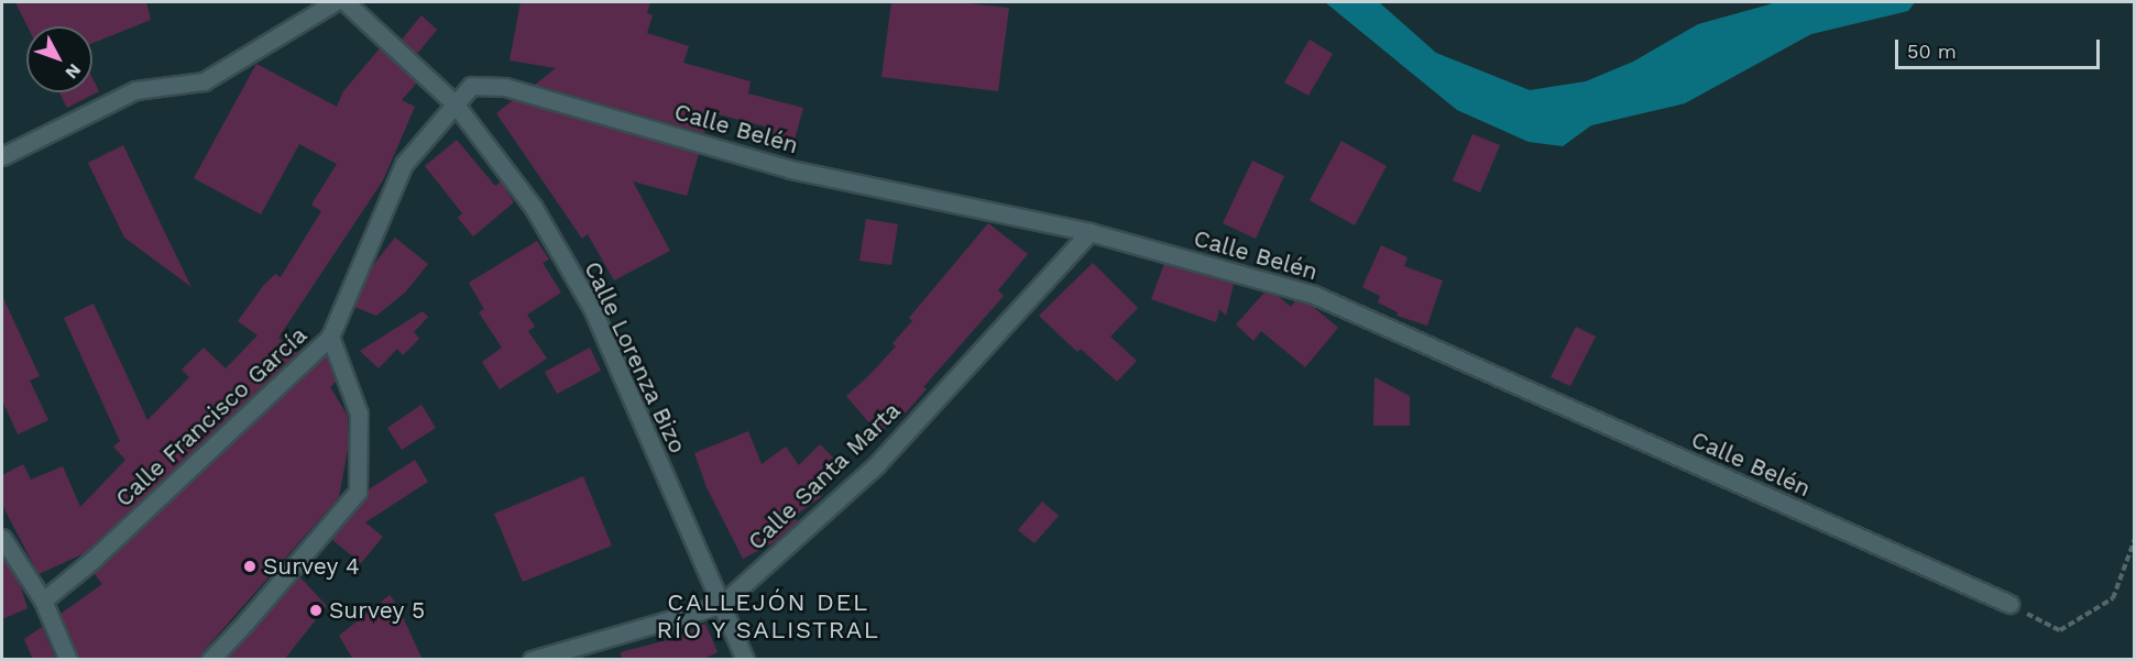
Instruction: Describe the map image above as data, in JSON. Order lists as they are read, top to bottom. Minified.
{"streets":{"street":["Calle Belén","Calle Lorenza Bizo","Calle Francisco García","Calle Santa Marta"]},"crossings":[["Calle Belén","Calle Lorenza Bizo"],["Calle Belén","Calle Francisco García"],["Calle Belén","Calle Santa Marta"],["Calle Lorenza Bizo","Calle Francisco García"],["Calle Lorenza Bizo","Calle Santa Marta"]],"districts":["CALLEJÓN DEL RÍO Y SALISTRAL"],"places":["Survey 4","Survey 5"],"scale_bar":"50 m","north":"bottom right"}
